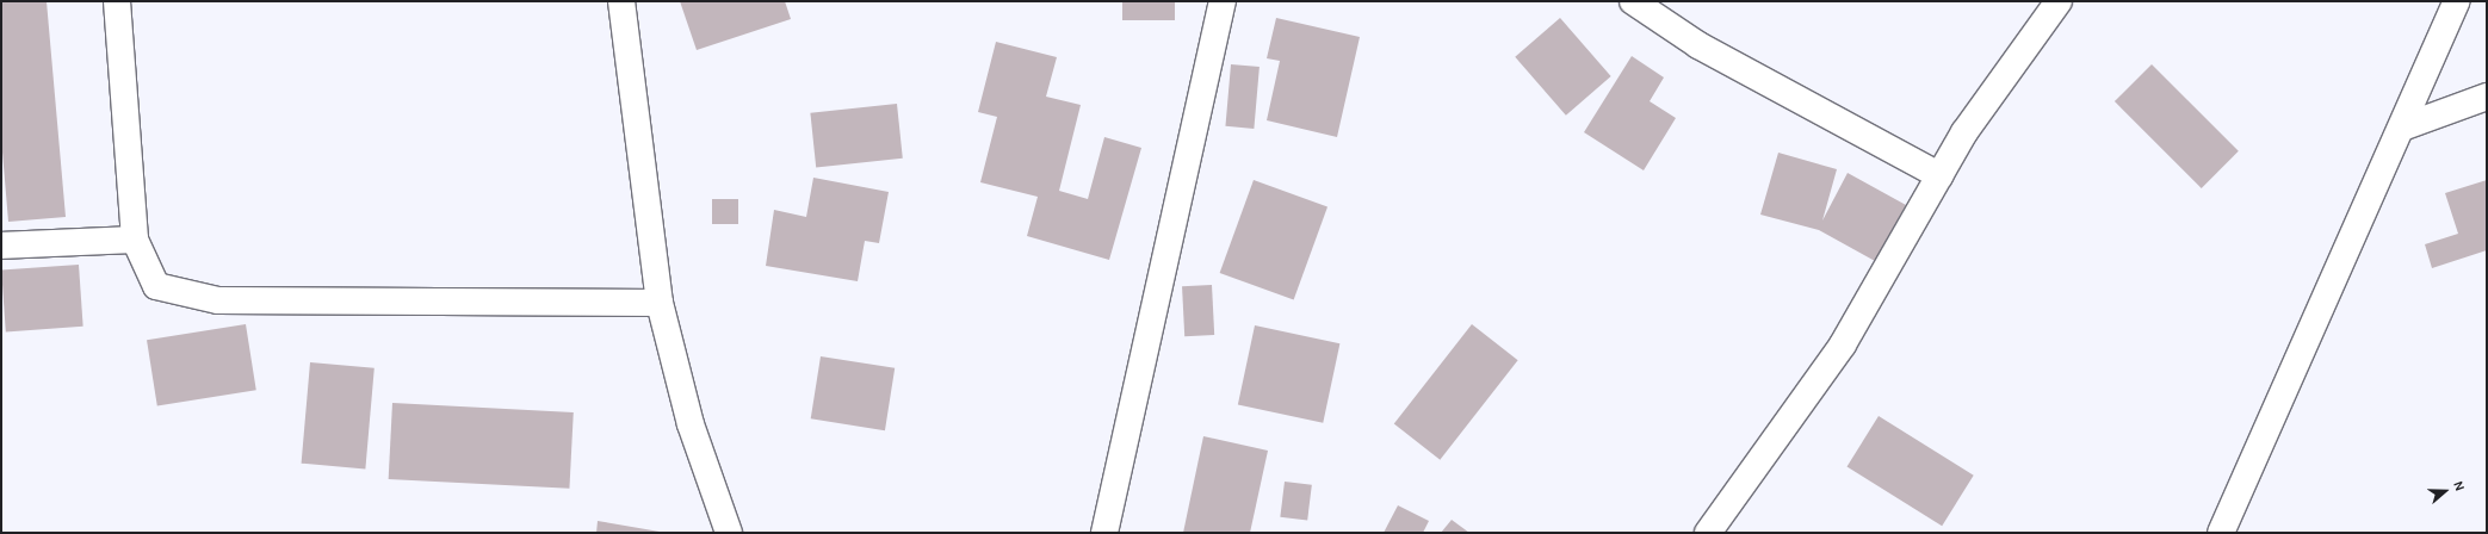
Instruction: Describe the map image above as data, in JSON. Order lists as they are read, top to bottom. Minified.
{"north":"right"}
